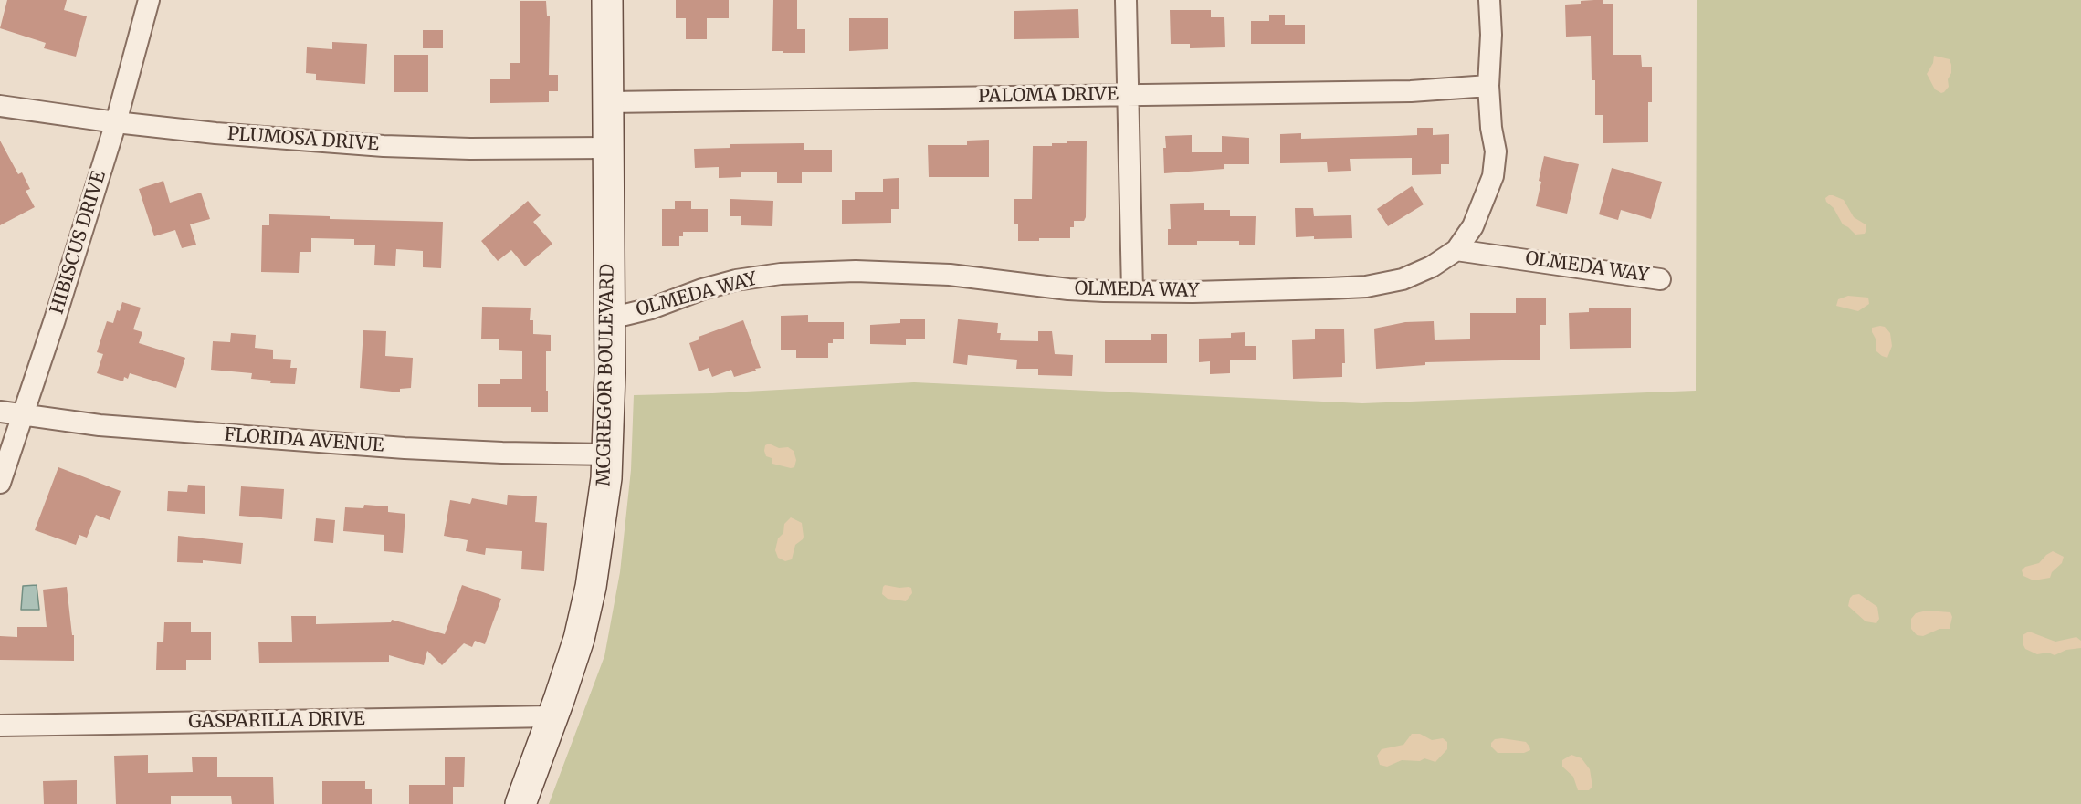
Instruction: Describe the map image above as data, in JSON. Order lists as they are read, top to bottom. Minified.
{"streets":{"main road":["MCGREGOR BOULEVARD"],"street":["PALOMA DRIVE","PLUMOSA DRIVE","HIBISCUS DRIVE","OLMEDA WAY","FLORIDA AVENUE","GASPARILLA DRIVE"]},"crossings":[["PALOMA DRIVE","MCGREGOR BOULEVARD"],["PLUMOSA DRIVE","HIBISCUS DRIVE"],["PLUMOSA DRIVE","MCGREGOR BOULEVARD"],["HIBISCUS DRIVE","FLORIDA AVENUE"],["OLMEDA WAY","MCGREGOR BOULEVARD"],["MCGREGOR BOULEVARD","FLORIDA AVENUE"],["MCGREGOR BOULEVARD","GASPARILLA DRIVE"]]}
